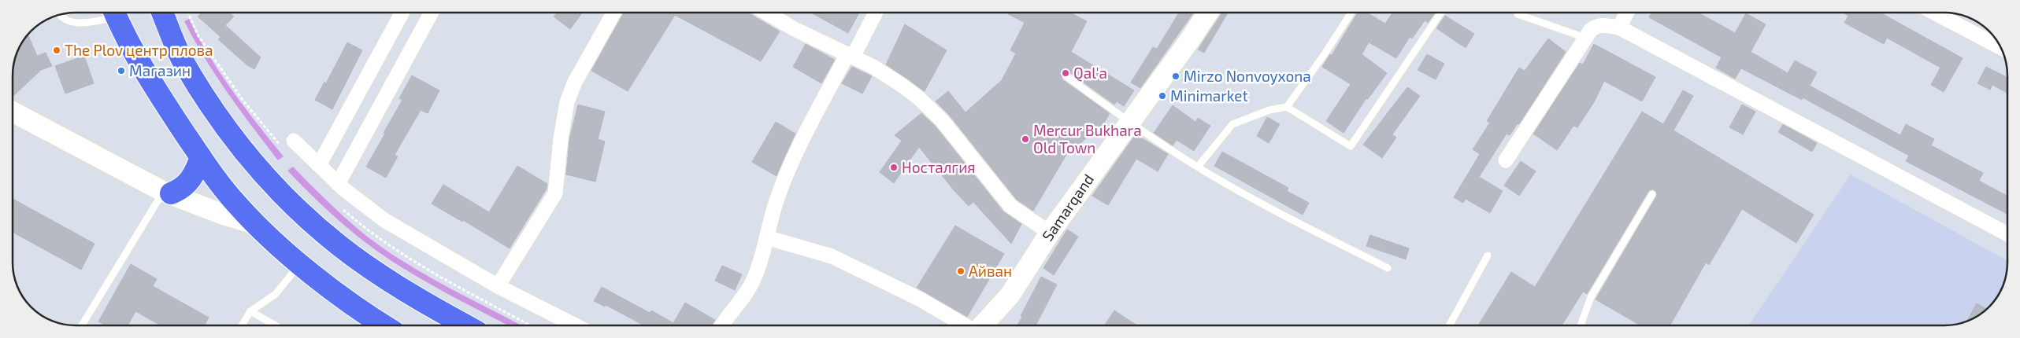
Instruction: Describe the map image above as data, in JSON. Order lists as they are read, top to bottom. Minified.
{"streets":{"street":["Samarqand"]},"places":["The Plov центр плова","Магазин","Qal'a","Mirzo Nonvoyxona","Minimarket","Mercur Bukhara Old Town","Носталгия","Айван"]}
